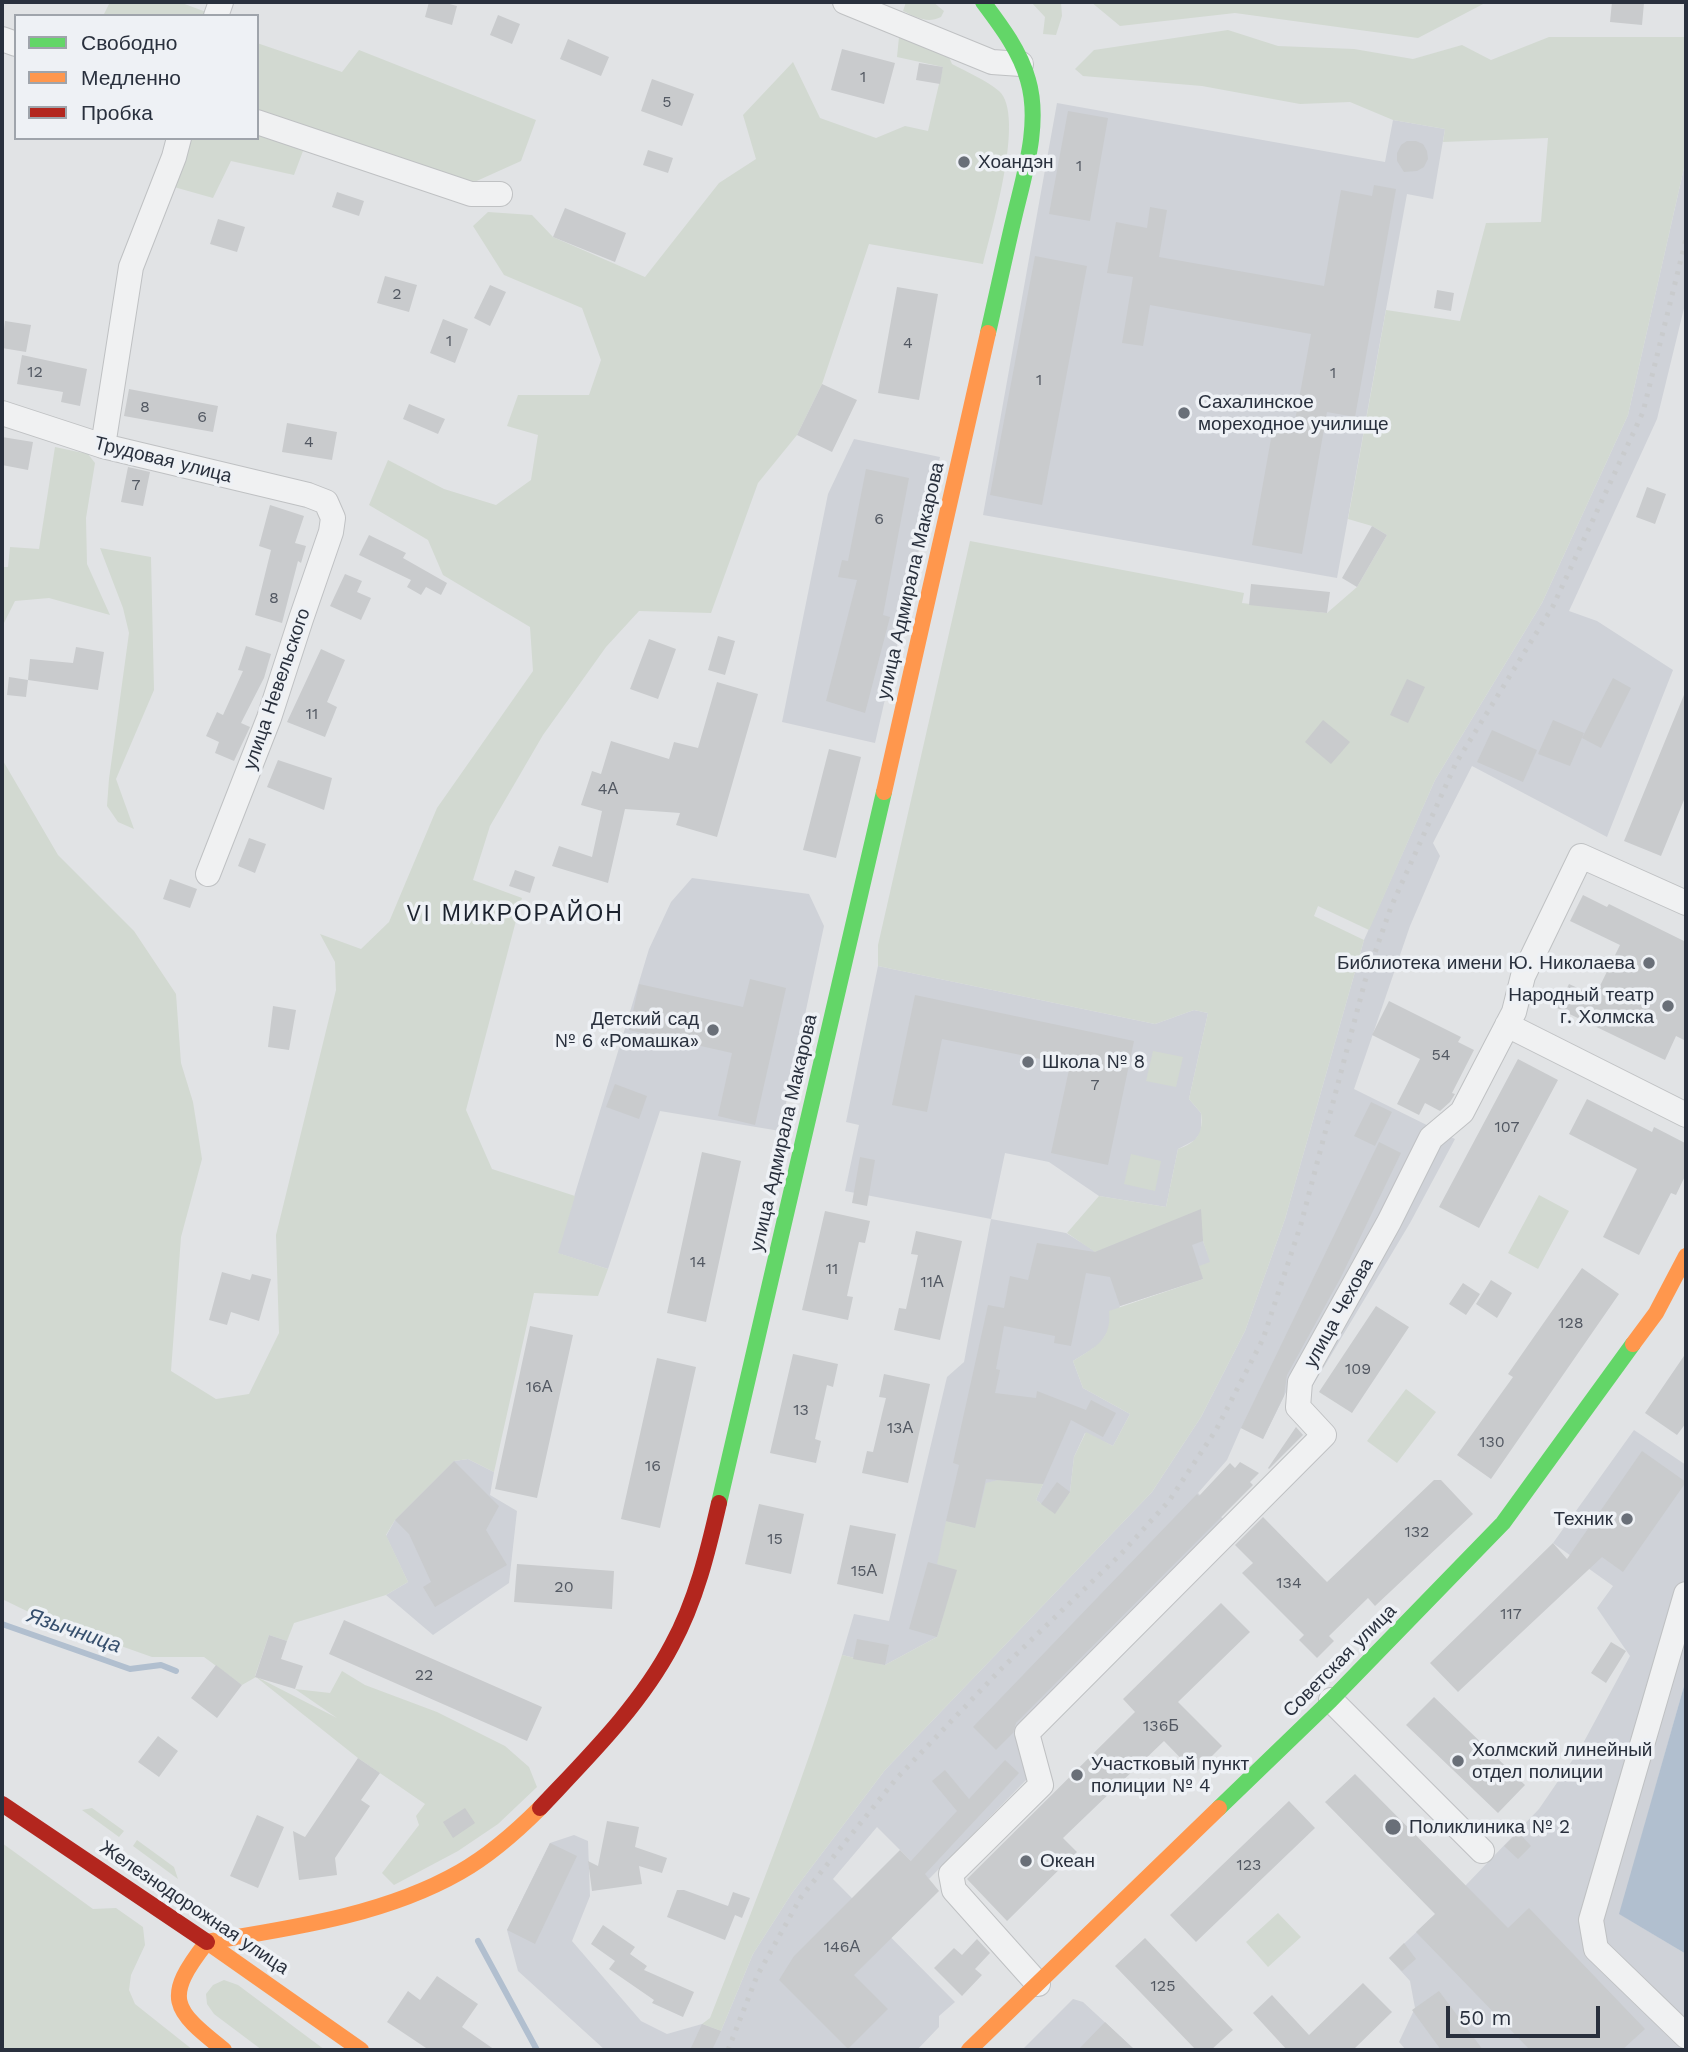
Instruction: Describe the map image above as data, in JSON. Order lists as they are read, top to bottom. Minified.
{"streets":{"main road":["улица Адмирала Макарова","Советская улица","Железнодорожная улица"],"street":["Трудовая улица","улица Невельского","улица Чехова"]},"crossings":[["Трудовая улица","улица Невельского"],["улица Адмирала Макарова","Железнодорожная улица"],["улица Чехова","Советская улица"]],"districts":["VI МИКРОРАЙОН"],"water":["Язычница"],"places":["Хоандэн","Сахалинское мореходное училище","Библиотека имени Ю. Николаева","Народный театр г. Холмска","Детский сад № 6 «Ромашка»","Школа № 8","Техник","Холмский линейный отдел полиции","Участковый пункт полиции № 4","Поликлиника № 2","Океан"],"house_numbers":["1","5","1","2","1","4","12","1","1","8","6","4","7","6","8","11","4А","54","7","107","14","11","11А","128","109","16А","13","13А","130","16","132","15","15А","134","20","117","22","136Б","123","146А","125"],"legend":["Свободно","Медленно","Пробка"],"scale_bar":"50 m"}
